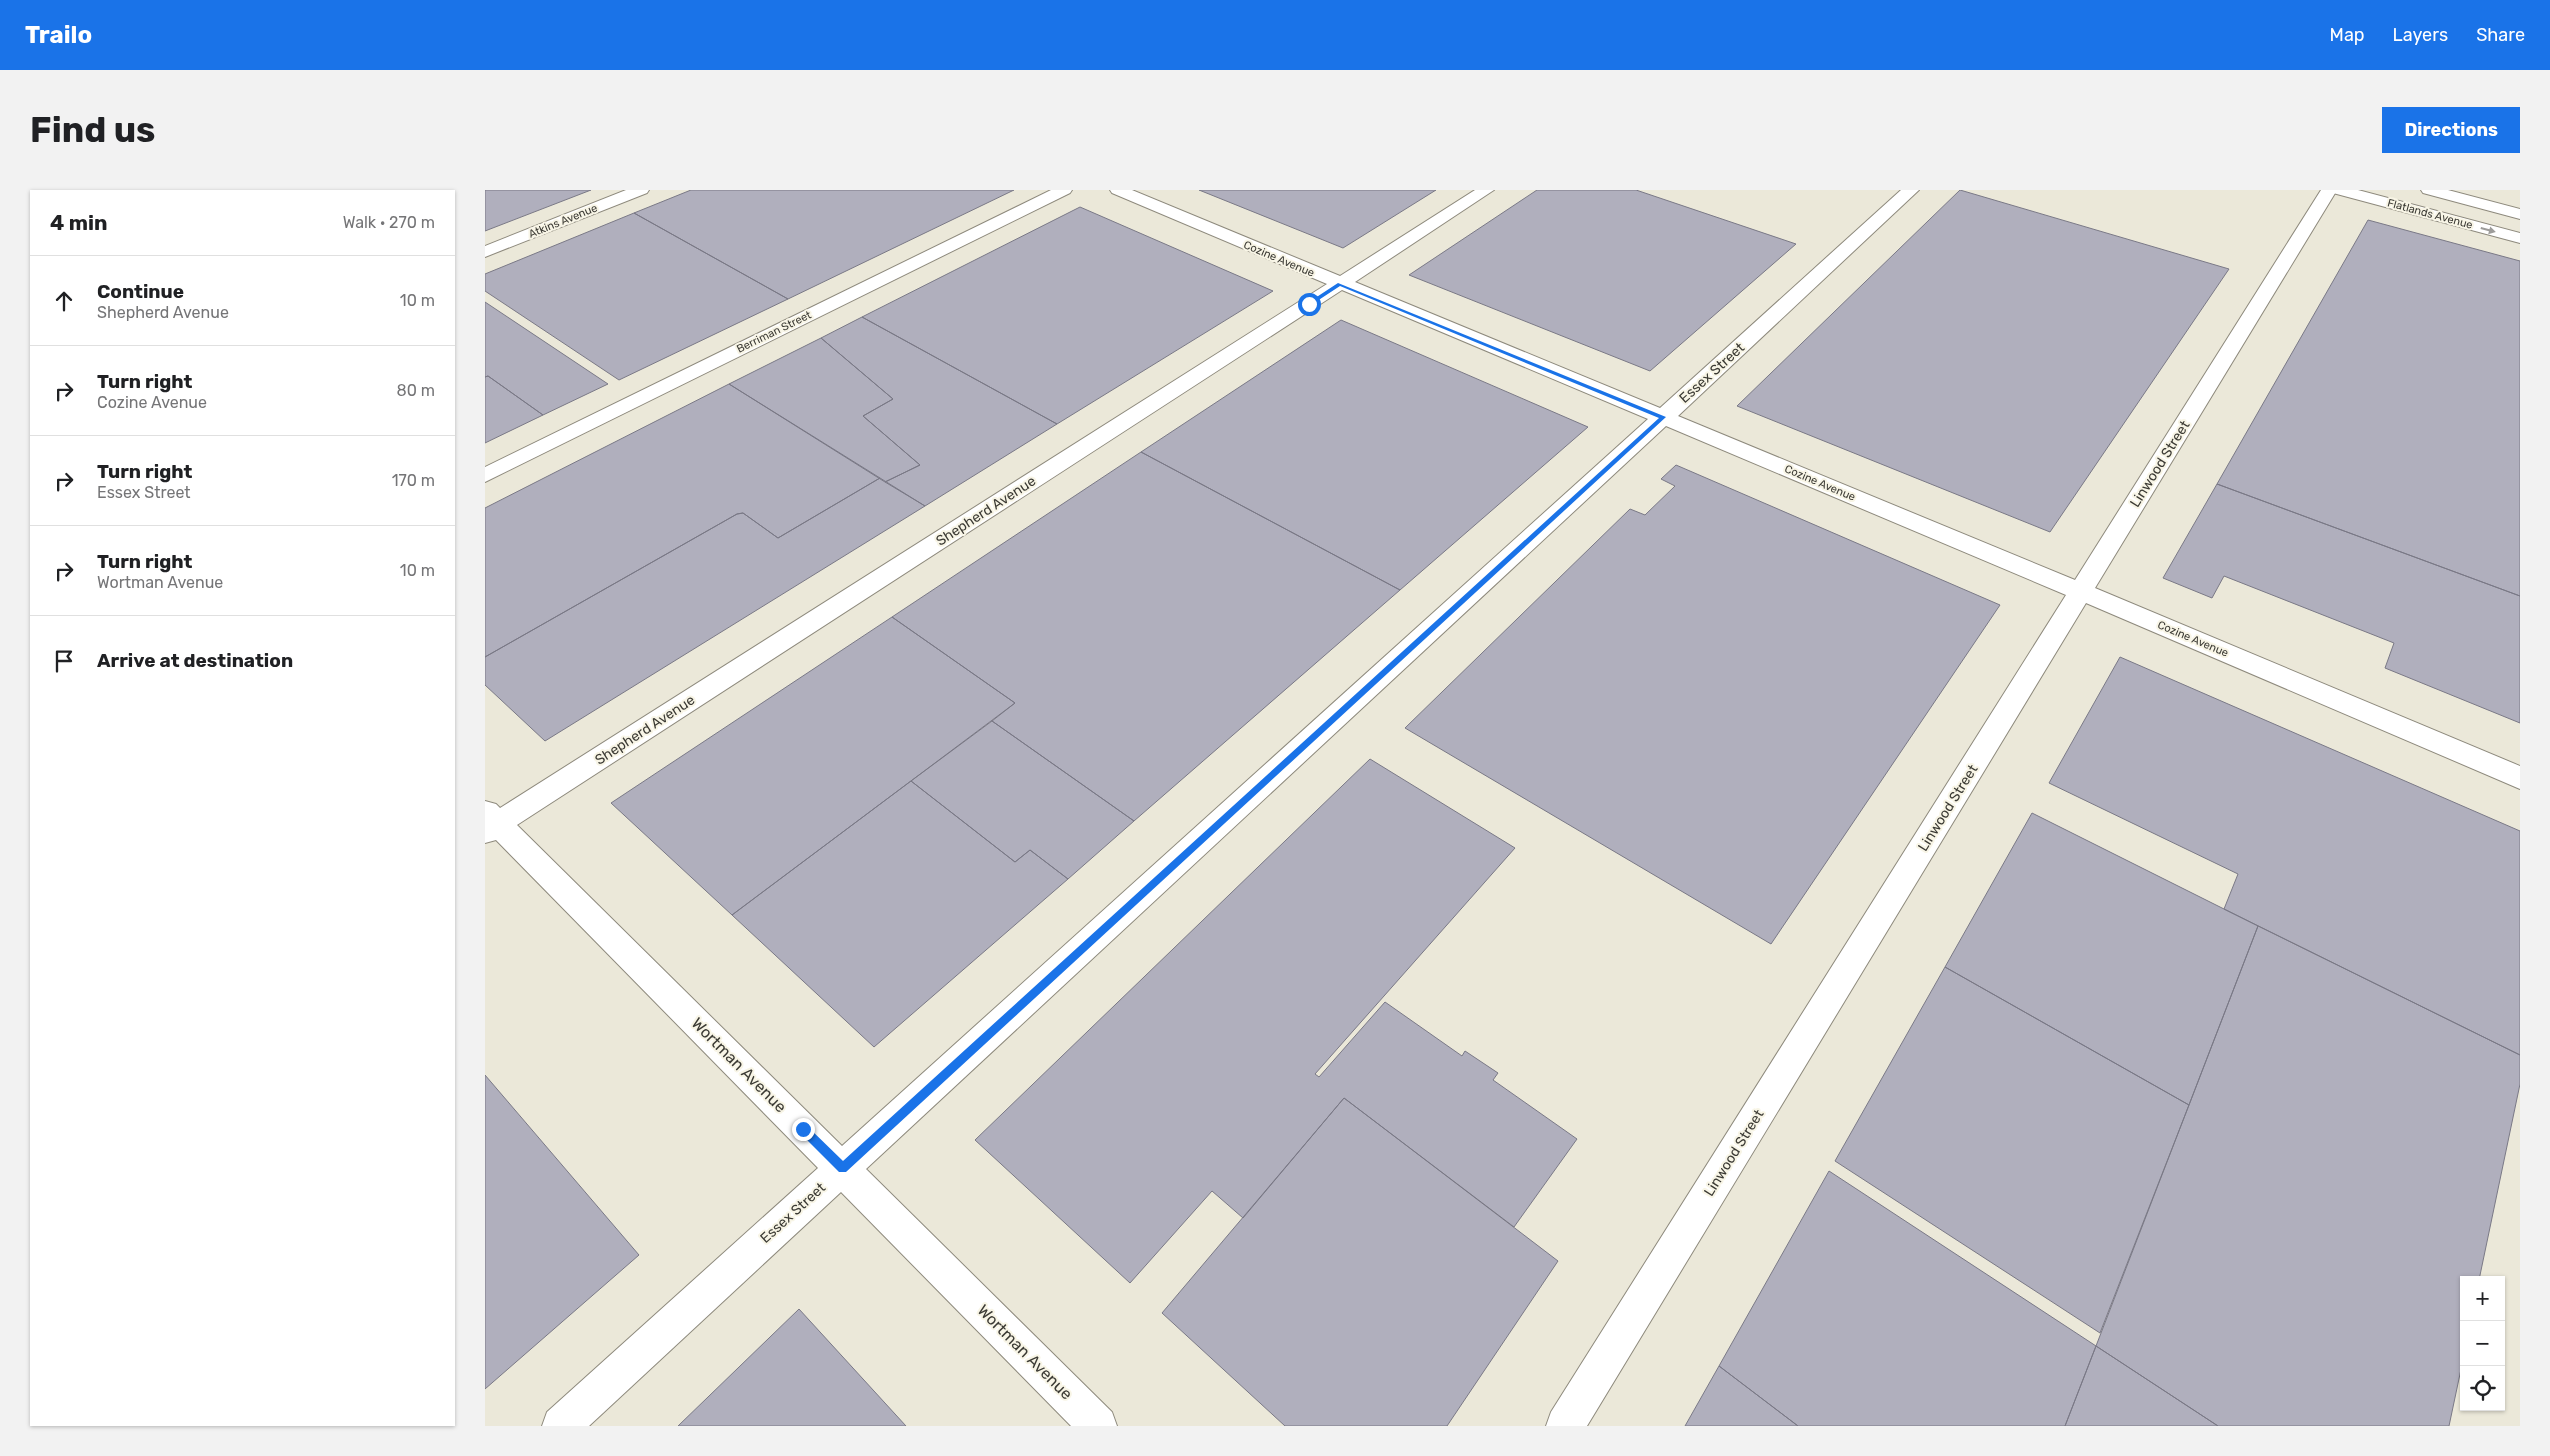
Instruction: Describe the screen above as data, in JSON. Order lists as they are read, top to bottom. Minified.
{"streets":{"street":["Flatlands Avenue","Atkins Avenue","Cozine Avenue","Berriman Street","Essex Street","Linwood Street","Shepherd Avenue","Wortman Avenue"]},"crossings":[["Cozine Avenue","Essex Street"],["Cozine Avenue","Linwood Street"],["Cozine Avenue","Shepherd Avenue"],["Essex Street","Wortman Avenue"],["Shepherd Avenue","Wortman Avenue"]],"page":{"header":"Trailo","nav":["Map","Layers","Share"],"buttons":"Directions","title":"Find us","heading":["4 min","Walk · 270 m"],"list":[["Continue","Shepherd Avenue","10 m"],["Turn right","Cozine Avenue","80 m"],["Turn right","Essex Street","170 m"],["Turn right","Wortman Avenue","10 m"],"Arrive at destination"],"map_buttons":["+","−"]}}
